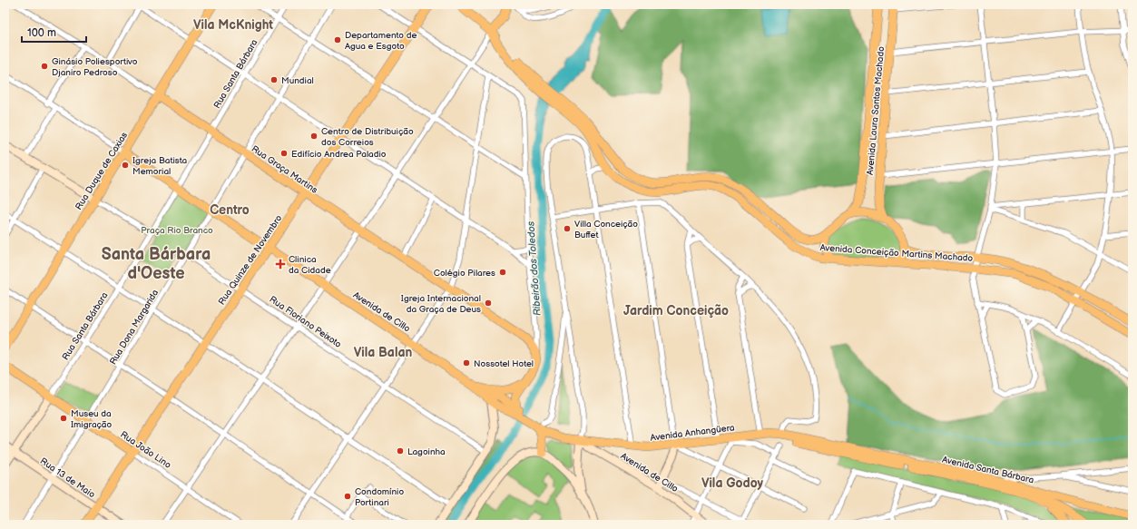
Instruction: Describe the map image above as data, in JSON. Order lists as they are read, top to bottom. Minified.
{"streets":{"main road":["Rua Santa Bárbara","Avenida Laura Santos Machado","Rua Graça Martins","Rua Duque de Caxias","Avenida Conceição Martins Machado","Rua Quinze de Novembro","Avenida de Cillo","Avenida Anhangüera","Rua João Lino","Avenida Santa Bárbara","Rua 13 de Maio"],"street":["Rua Floriano Peixoto","Rua Dona Margarida"]},"crossings":[["Rua Santa Bárbara","Rua Graça Martins"],["Rua Santa Bárbara","Avenida de Cillo"],["Rua Santa Bárbara","Rua João Lino"],["Rua Santa Bárbara","Rua 13 de Maio"],["Avenida Laura Santos Machado","Avenida Conceição Martins Machado"],["Rua Graça Martins","Rua Duque de Caxias"],["Rua Graça Martins","Rua Quinze de Novembro"],["Rua Graça Martins","Rua Dona Margarida"],["Rua Duque de Caxias","Avenida de Cillo"],["Rua Quinze de Novembro","Avenida de Cillo"],["Rua Quinze de Novembro","Rua Floriano Peixoto"],["Rua Quinze de Novembro","Rua João Lino"],["Rua Quinze de Novembro","Rua 13 de Maio"],["Avenida de Cillo","Rua Dona Margarida"],["Avenida de Cillo","Avenida Anhangüera"],["Rua Floriano Peixoto","Rua Dona Margarida"],["Rua Dona Margarida","Rua João Lino"],["Rua Dona Margarida","Rua 13 de Maio"],["Avenida Anhangüera","Avenida Santa Bárbara"]],"districts":["Vila McKnight","Centro","Santa Bárbara d'Oeste","Jardim Conceição","Vila Balan","Vila Godoy"],"water":["Ribeirão dos Toledos"],"parks":["Praça Rio Branco"],"places":{"other":["Departamento de Agua e Esgoto","Ginásio Poliesportivo Djaniro Pedroso","Mundial","Centro de Distribuição dos Correios","Edifício Andrea Paladio","Igreja Batista Memorial","Villa Conceição Buffet","Colégio Pilares","Igreja Internacional da Graça de Deus","Nossotel Hotel","Museu da Imigração","Lagoinha","Condomínio Portinari"],"health":["Clinica da Cidade"]},"scale_bar":"100 m"}
